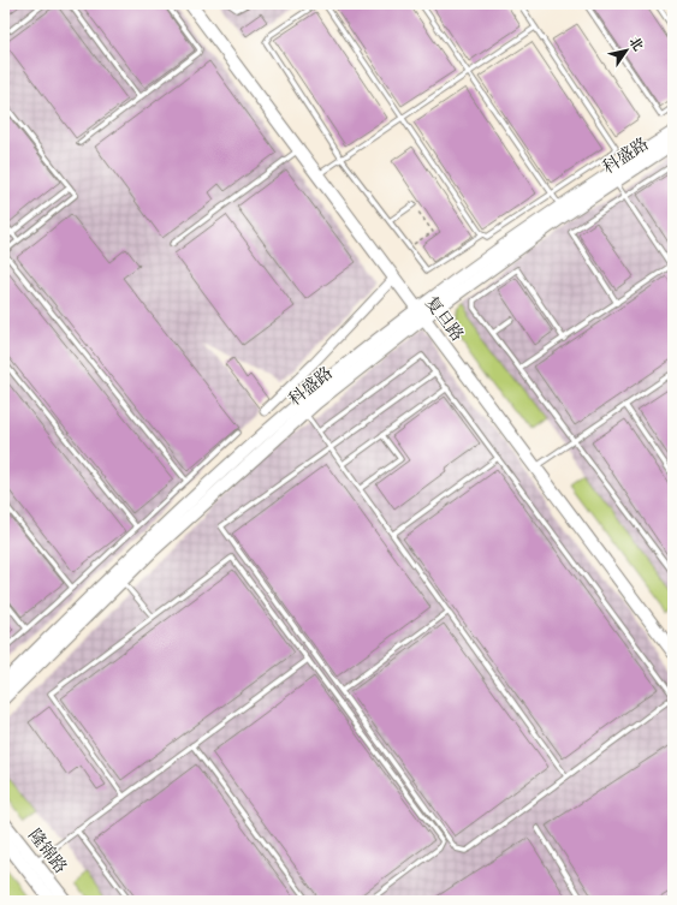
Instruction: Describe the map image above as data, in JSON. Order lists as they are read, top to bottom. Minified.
{"streets":{"street":["科盛路","复旦路","隆锦路"]},"crossings":[["科盛路","复旦路"]],"north":"top right"}
